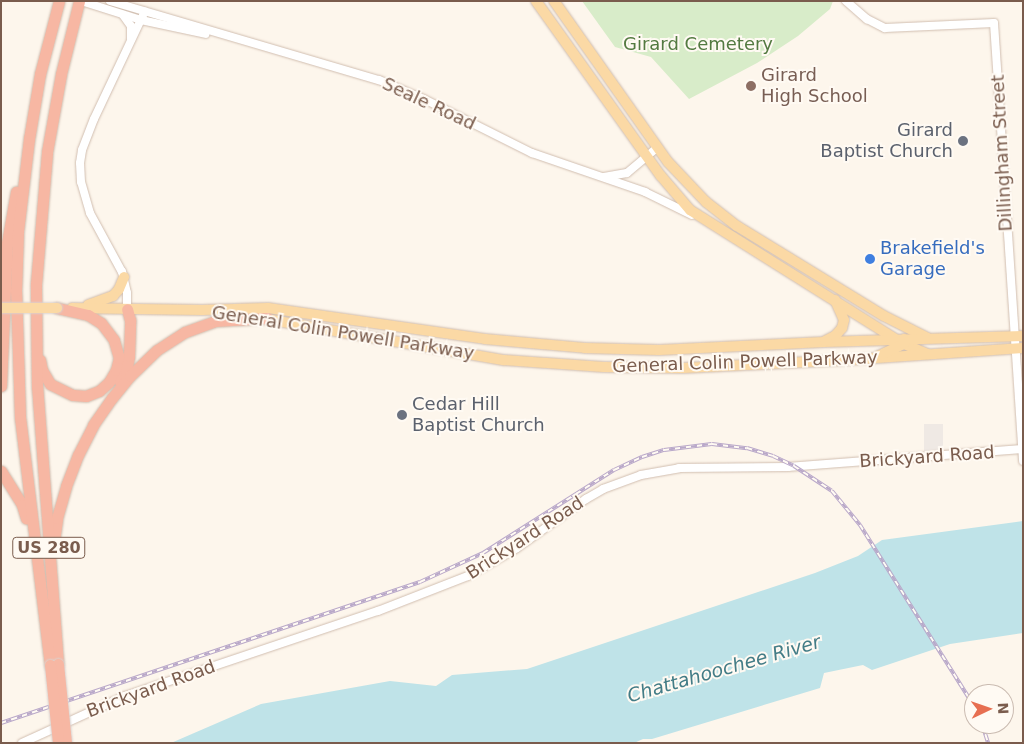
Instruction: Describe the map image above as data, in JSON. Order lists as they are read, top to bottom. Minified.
{"streets":{"highway":["US 280"],"main road":["General Colin Powell Parkway"],"street":["Seale Road","Dillingham Street","Brickyard Road"]},"crossings":[["Seale Road","US 280"],["Dillingham Street","General Colin Powell Parkway"],["Dillingham Street","Brickyard Road"]],"water":["Chattahoochee River"],"parks":["Girard Cemetery"],"places":["Girard High School","Girard Baptist Church","Brakefield's Garage","Cedar Hill Baptist Church"],"north":"right"}
